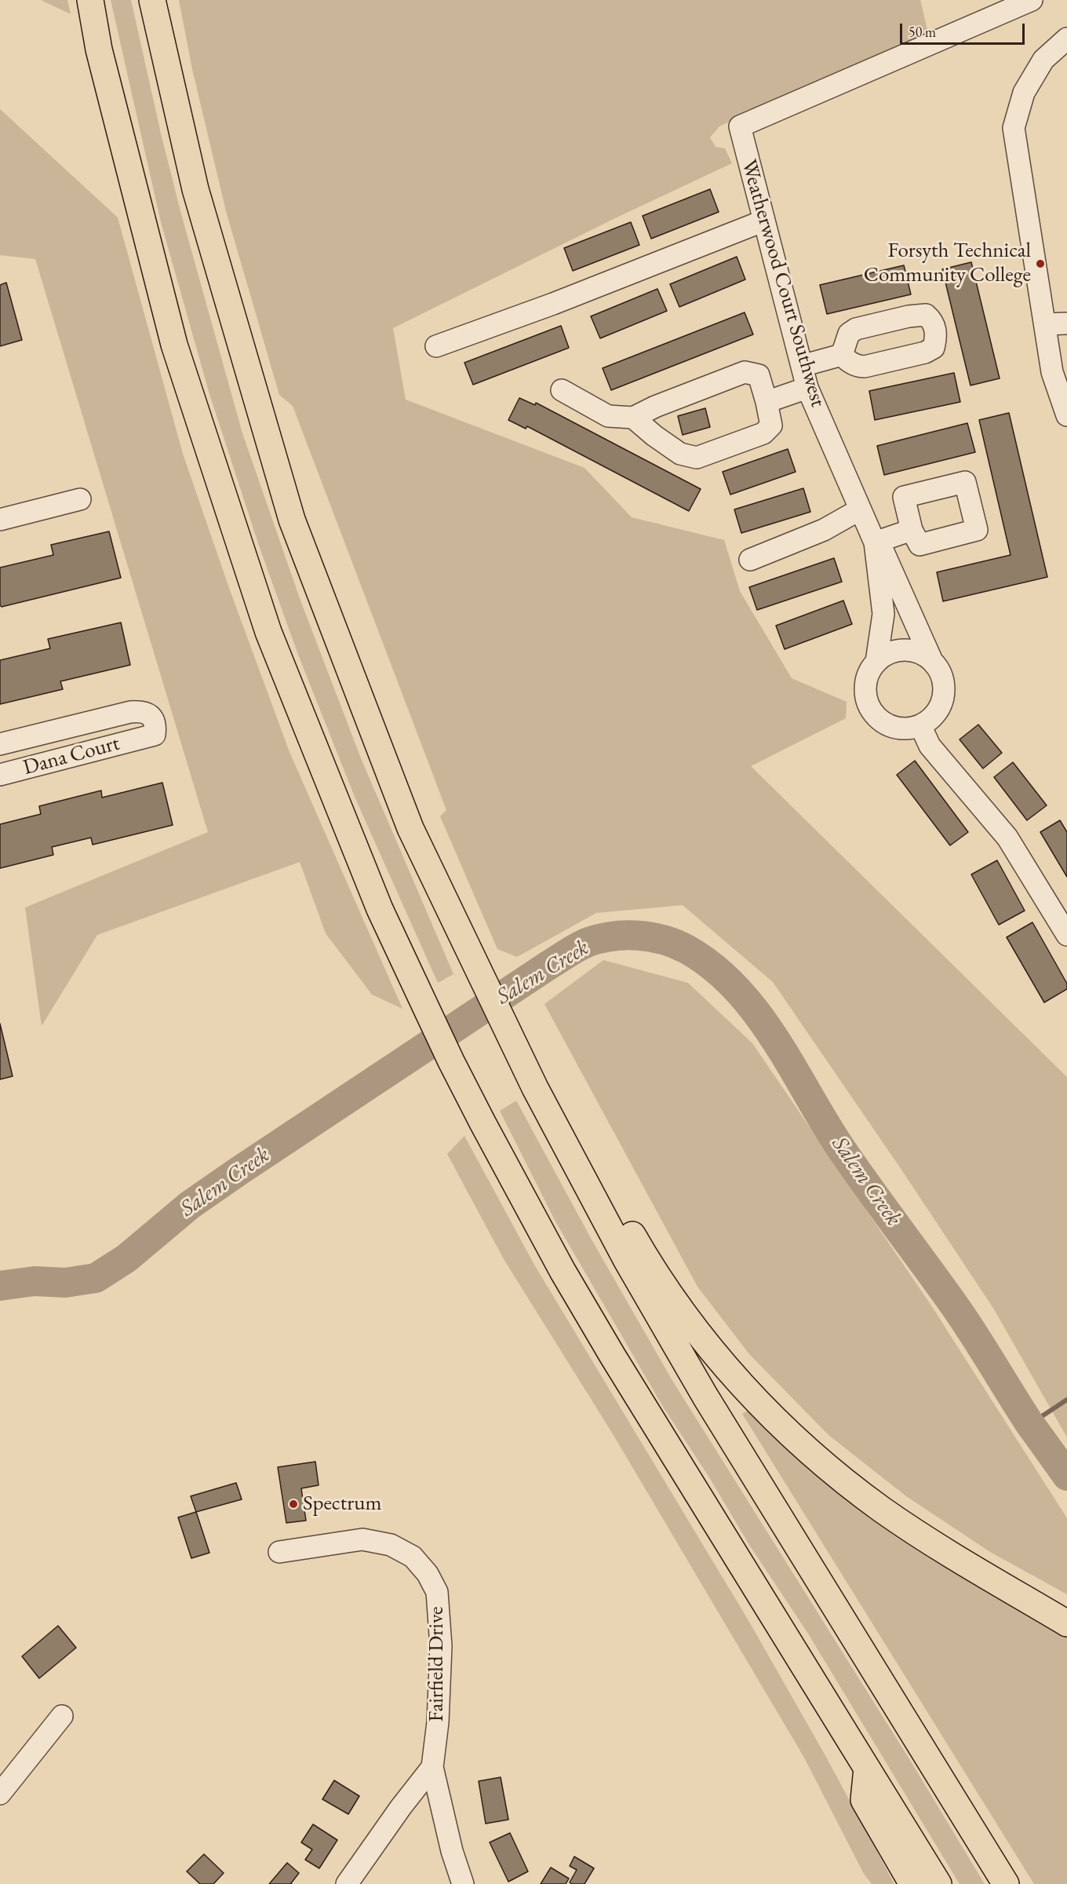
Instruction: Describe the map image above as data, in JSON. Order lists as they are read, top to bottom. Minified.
{"streets":{"street":["Weatherwood Court Southwest","Dana Court","Fairfield Drive"]},"water":["Salem Creek"],"places":["Forsyth Technical Community College","Spectrum"],"scale_bar":"50 m"}
